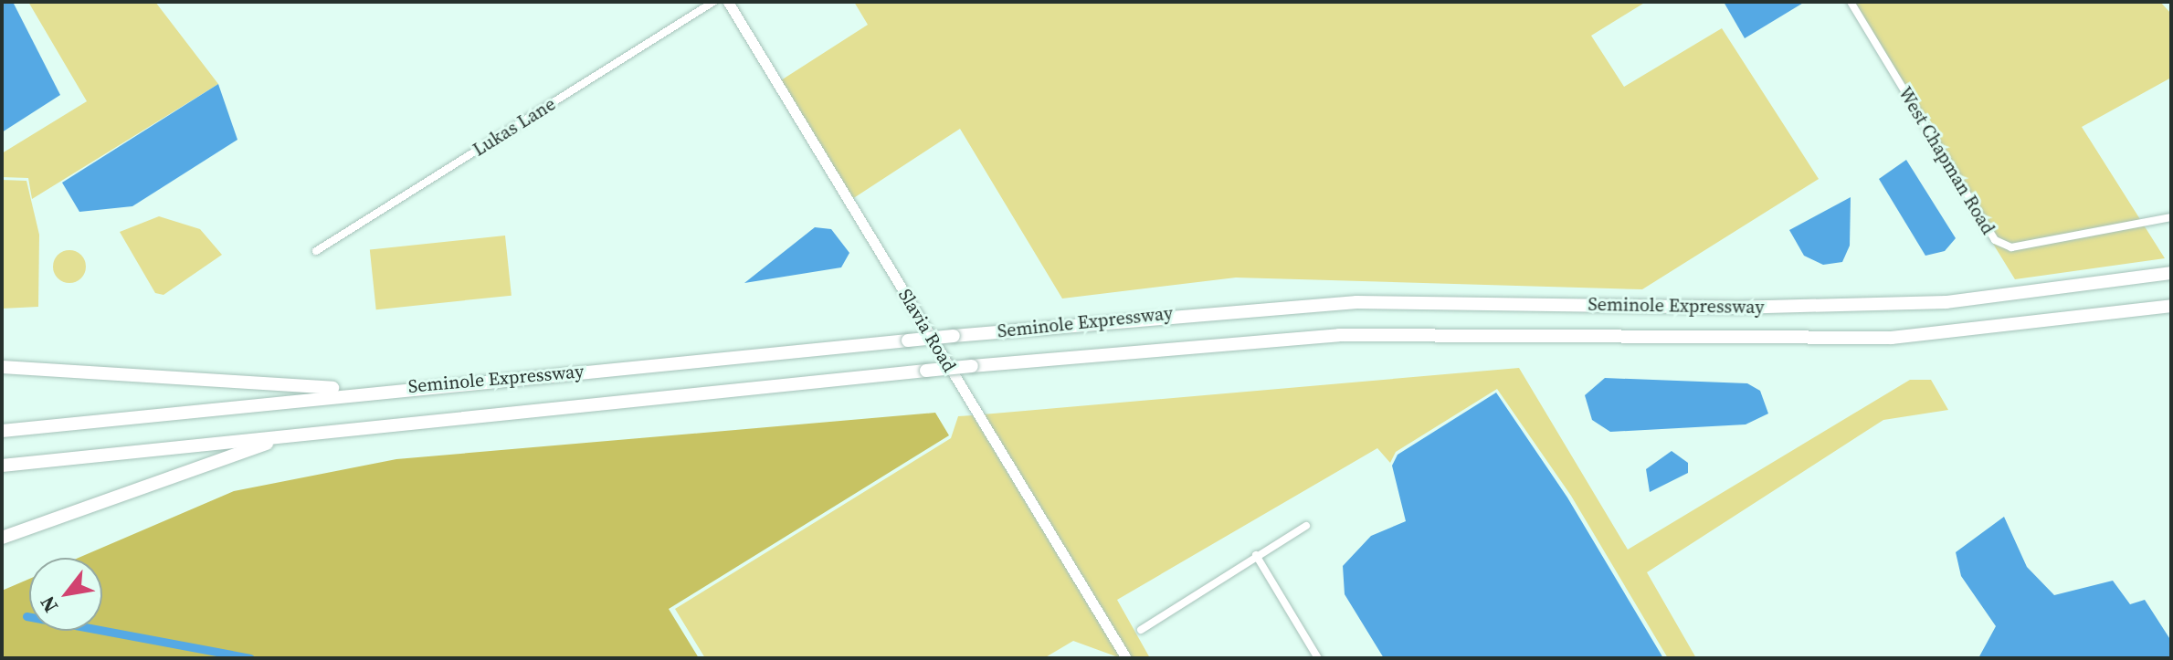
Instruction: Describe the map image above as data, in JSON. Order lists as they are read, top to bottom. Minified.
{"streets":{"highway":["Seminole Expressway"],"street":["Lukas Lane","West Chapman Road","Slavia Road"]},"north":"bottom left"}
